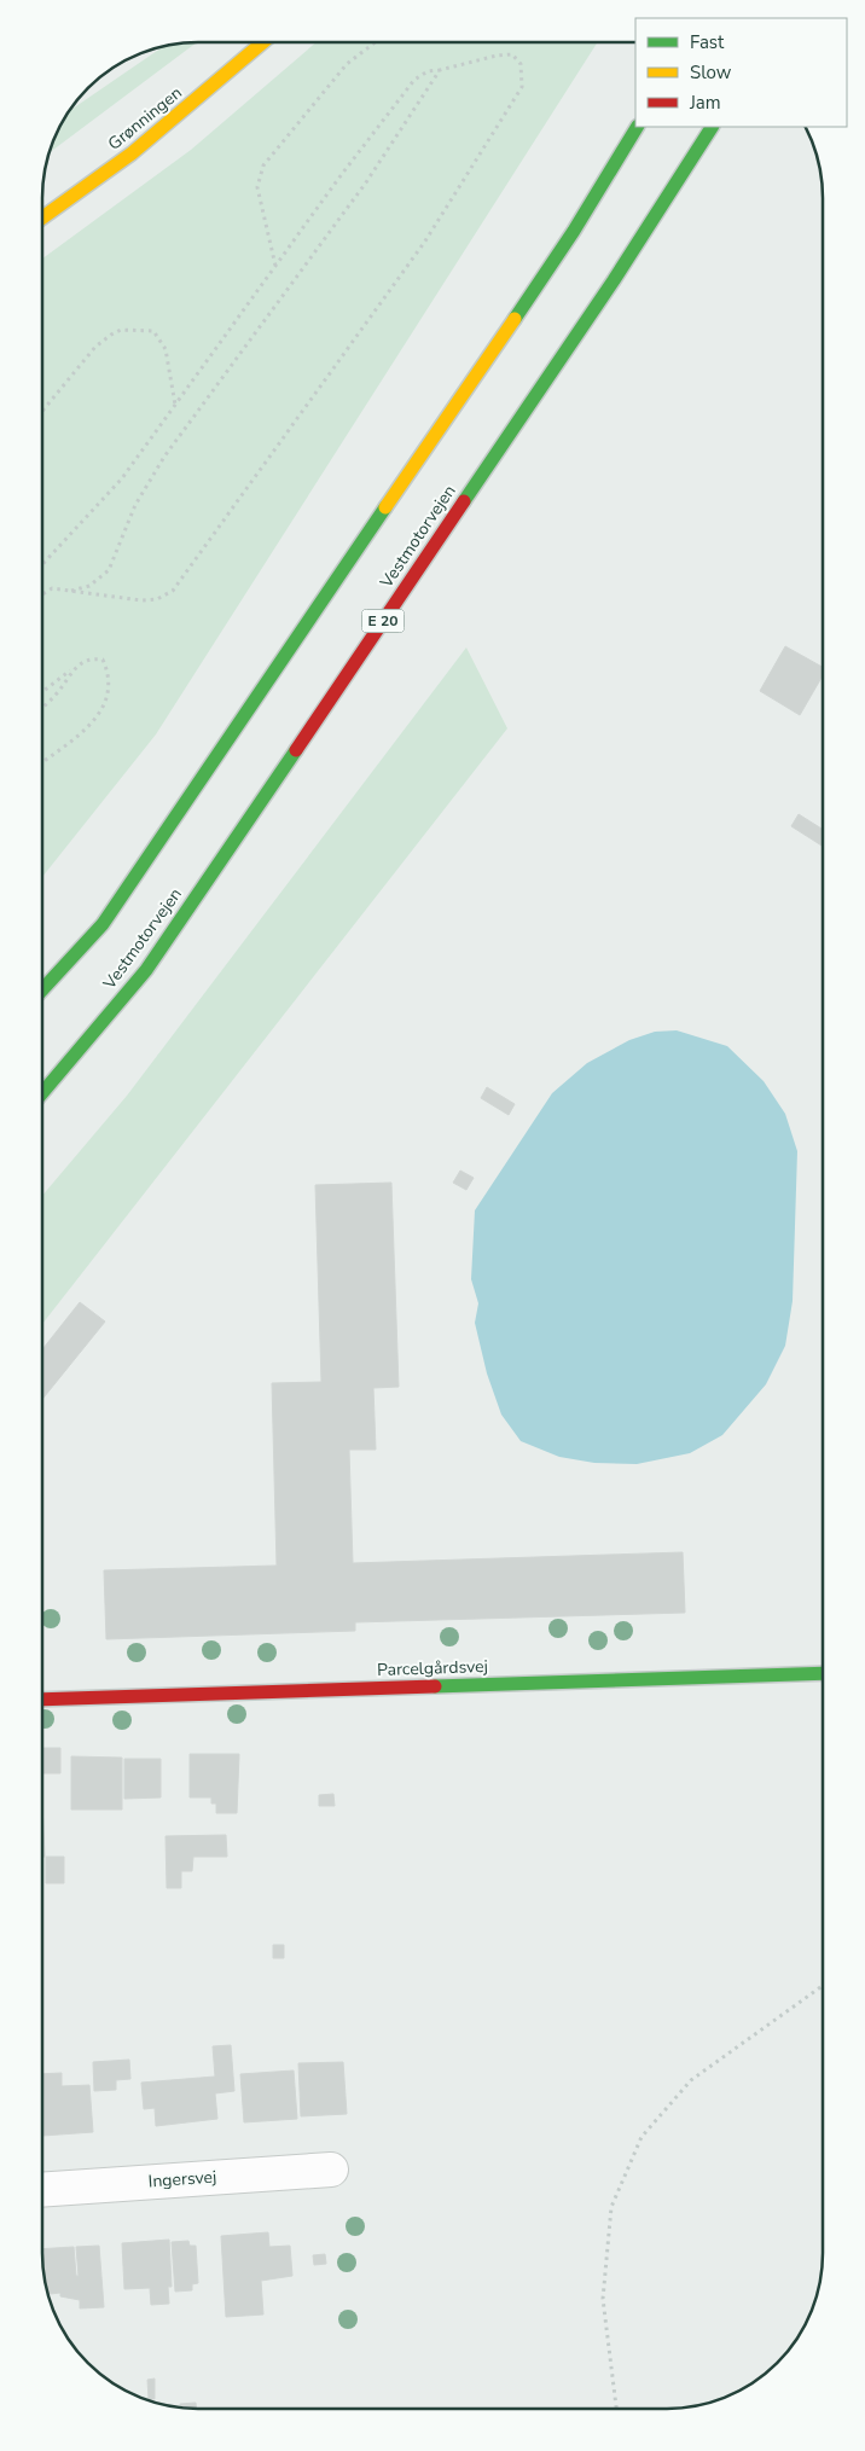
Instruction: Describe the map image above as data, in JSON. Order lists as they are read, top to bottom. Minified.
{"streets":{"main road":["Grønningen","Vestmotorvejen","E 20","Parcelgårdsvej"],"street":["Ingersvej"]},"legend":["Fast","Slow","Jam"]}
